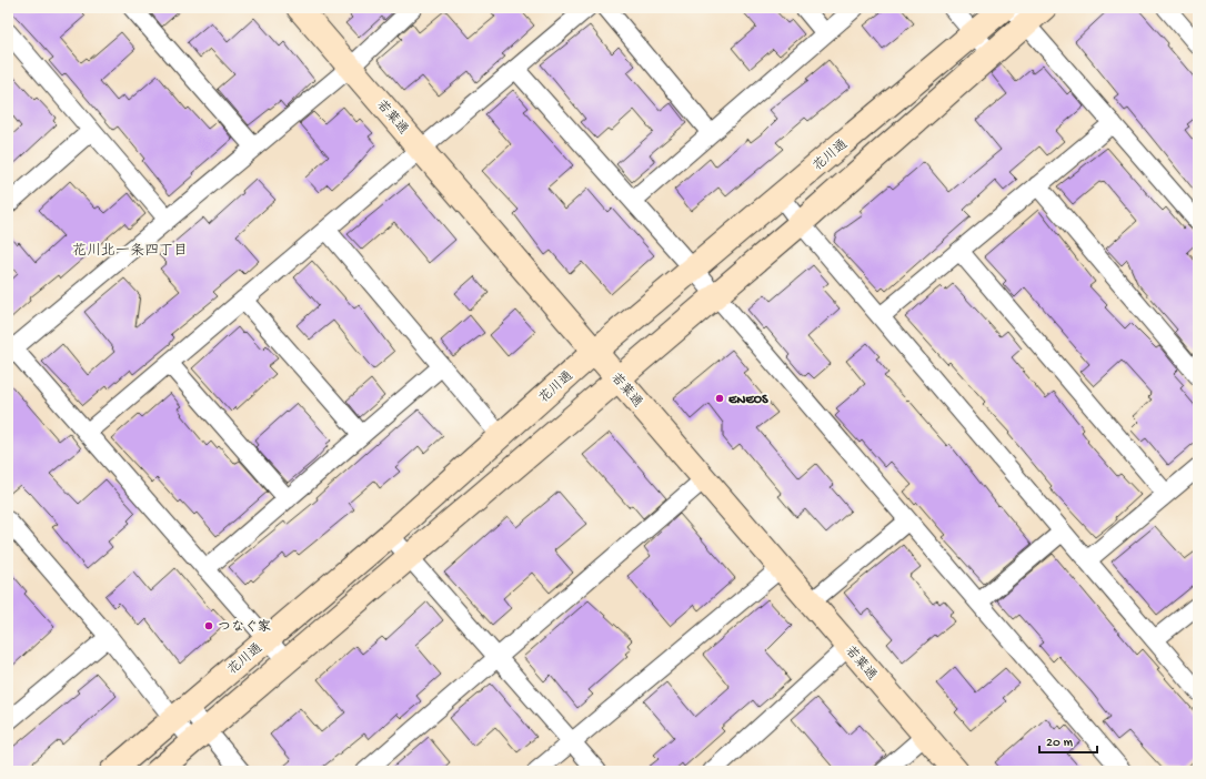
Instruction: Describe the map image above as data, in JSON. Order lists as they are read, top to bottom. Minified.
{"streets":{"street":["若葉通","花川通"]},"crossings":[["若葉通","花川通"]],"districts":["花川北一条四丁目"],"places":["ENEOS","つなぐ家"],"scale_bar":"20 m"}
